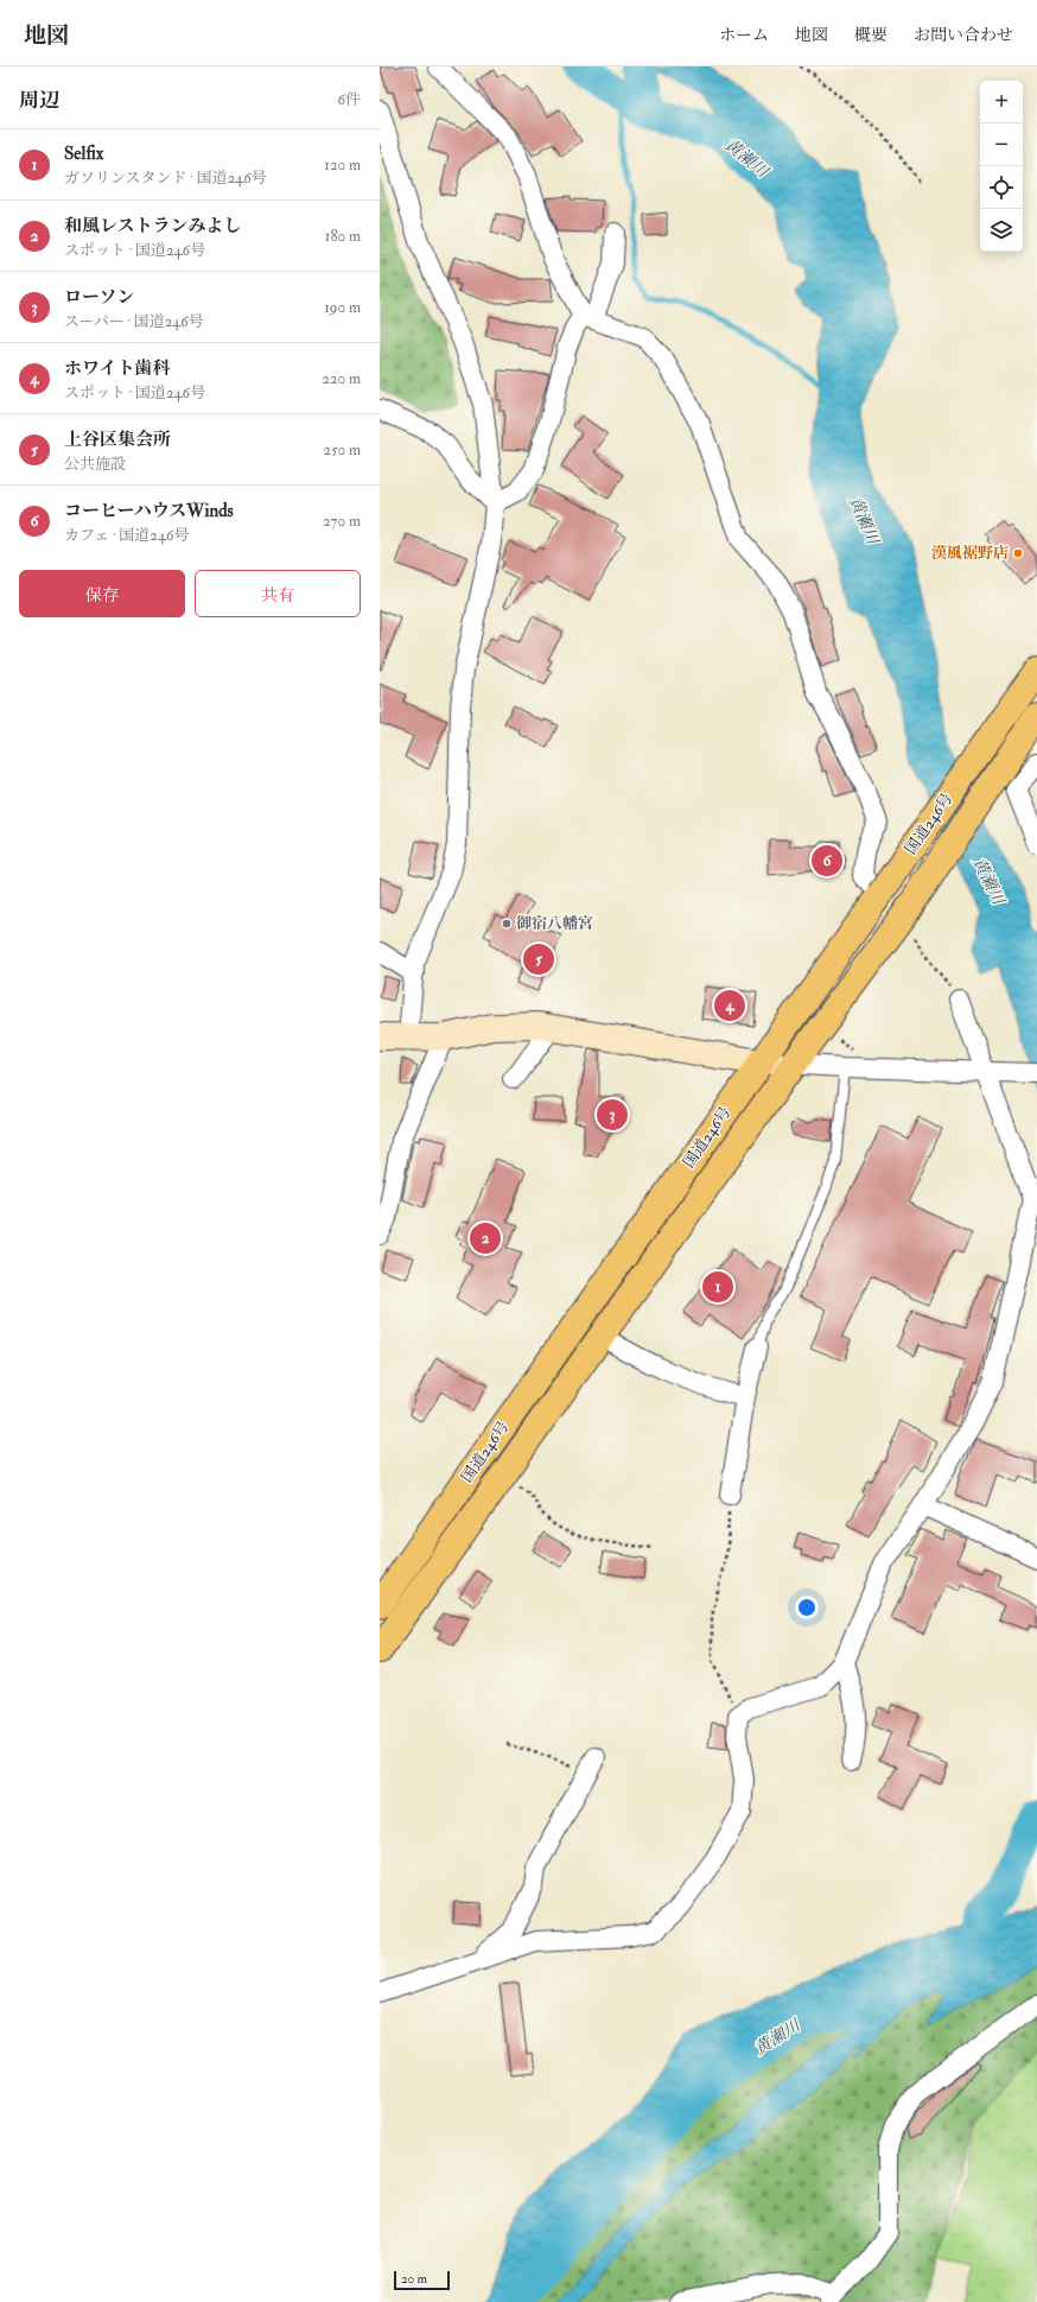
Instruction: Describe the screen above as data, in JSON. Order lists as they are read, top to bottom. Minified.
{"streets":{"highway":["国道246号"]},"water":["黄瀬川"],"places":["漢風裾野店","御宿八幡宮"],"scale_bar":"20 m","page":{"header":"地図","nav":["ホーム","地図","概要","お問い合わせ"],"heading":["周辺","6件"],"map_buttons":["+","−"],"list":[{"mark":"1","name":"Selfix","note":"ガソリンスタンド · 国道246号","value":"120 m"},{"mark":"2","name":"和風レストランみよし","note":"スポット · 国道246号","value":"180 m"},{"mark":"3","name":"ローソン","note":"スーパー · 国道246号","value":"190 m"},{"mark":"4","name":"ホワイト歯科","note":"スポット · 国道246号","value":"220 m"},{"mark":"5","name":"上谷区集会所","note":"公共施設","value":"250 m"},{"mark":"6","name":"コーヒーハウスWinds","note":"カフェ · 国道246号","value":"270 m"}],"buttons":["保存","共有"],"pins":["6","5","4","3","2","1"],"scale":"20 m"}}
